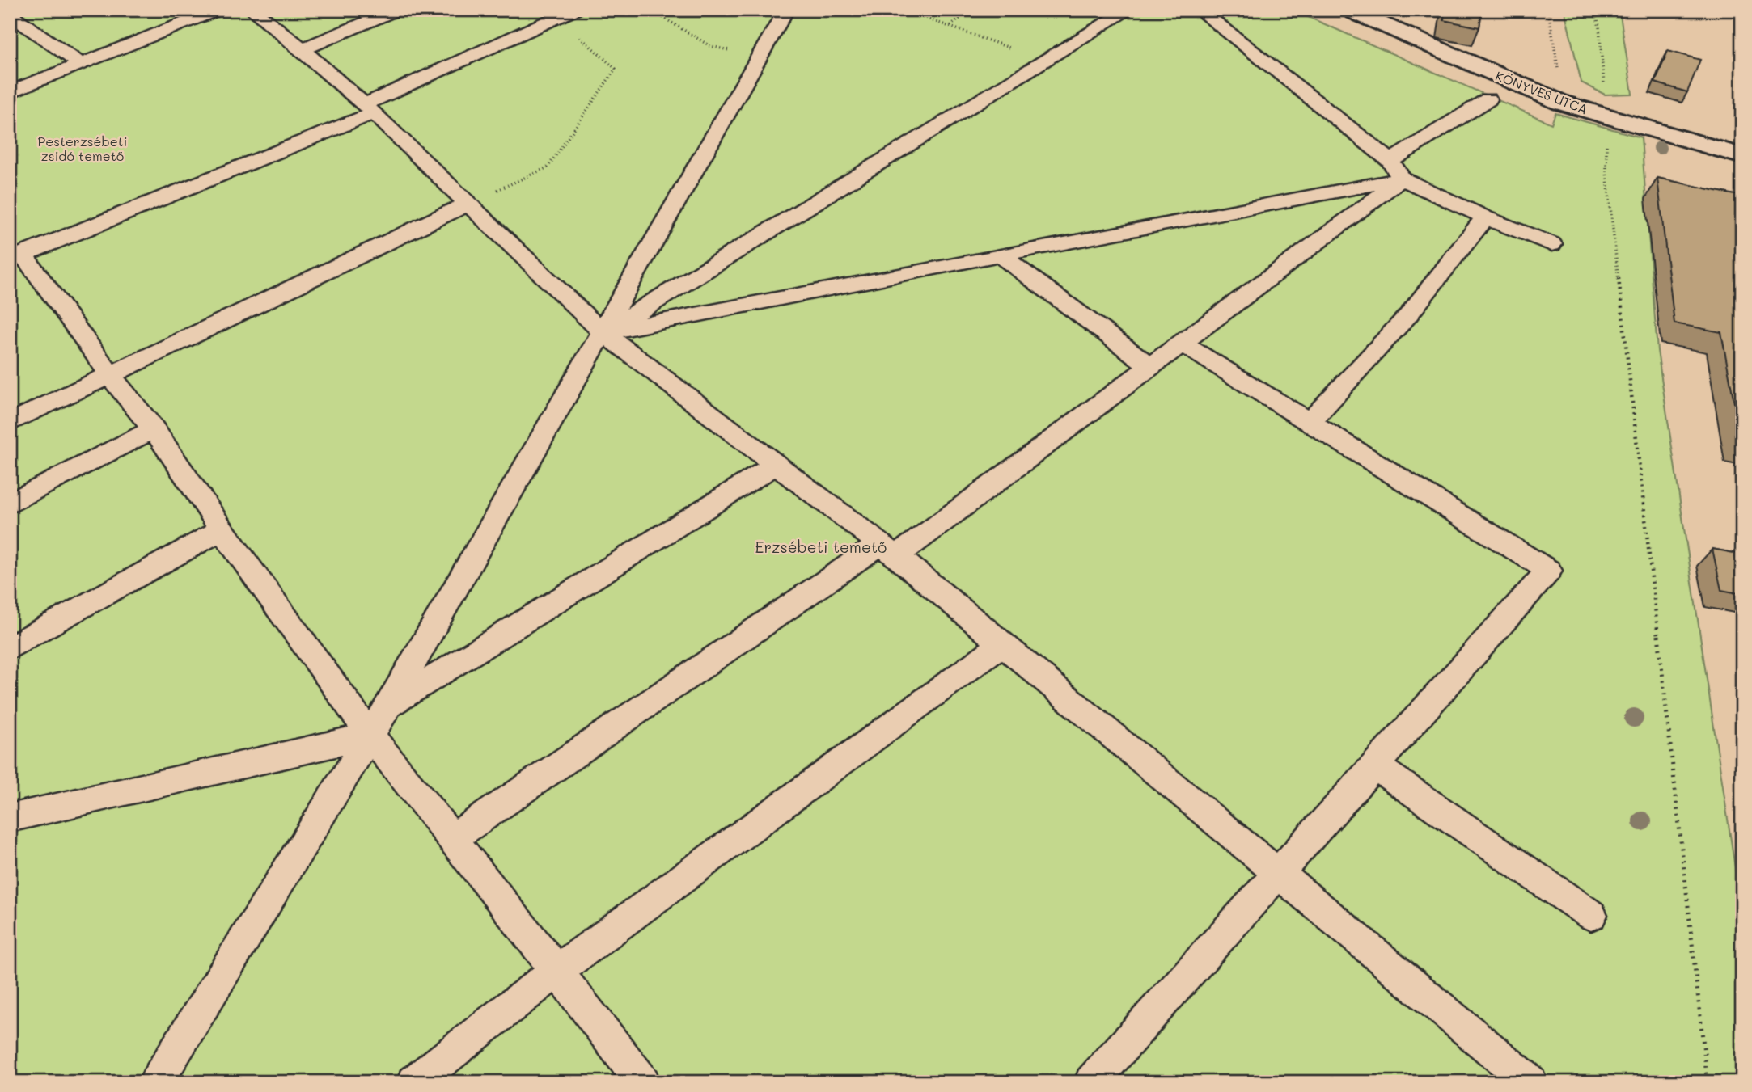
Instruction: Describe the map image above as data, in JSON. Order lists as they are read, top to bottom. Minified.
{"streets":{"street":["KÖNYVES UTCA"]},"parks":["Pesterzsébeti zsidó temető","Erzsébeti temető"]}
